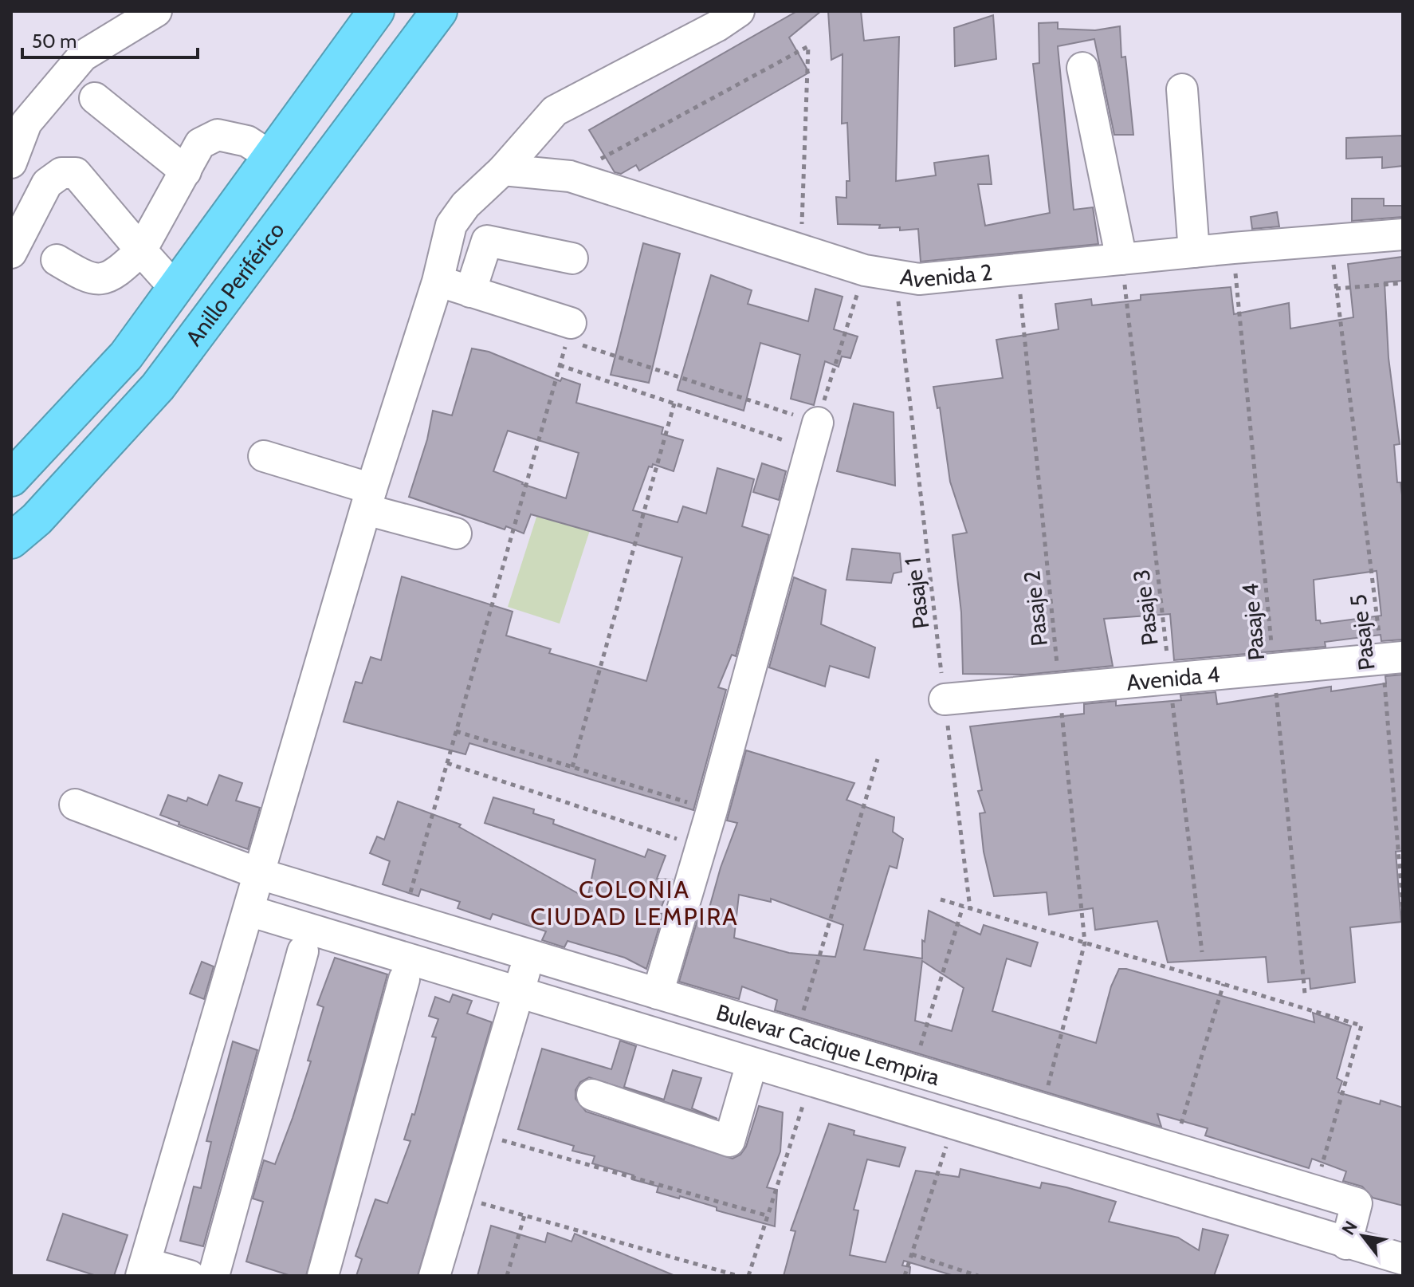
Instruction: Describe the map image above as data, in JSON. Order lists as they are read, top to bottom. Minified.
{"streets":{"highway":["Anillo Periférico"],"street":["Avenida 2","Avenida 4","Bulevar Cacique Lempira"],"path":["Pasaje 1","Pasaje 3","Pasaje 2","Pasaje 4","Pasaje 5"]},"crossings":[["Avenida 2","Pasaje 1"],["Avenida 2","Pasaje 3"],["Avenida 2","Pasaje 2"],["Avenida 2","Pasaje 4"],["Avenida 2","Pasaje 5"],["Pasaje 1","Avenida 4"],["Pasaje 3","Avenida 4"],["Pasaje 2","Avenida 4"],["Pasaje 2","Bulevar Cacique Lempira"],["Pasaje 4","Avenida 4"],["Pasaje 5","Avenida 4"]],"districts":["COLONIA CIUDAD LEMPIRA"],"scale_bar":"50 m","north":"top left"}
